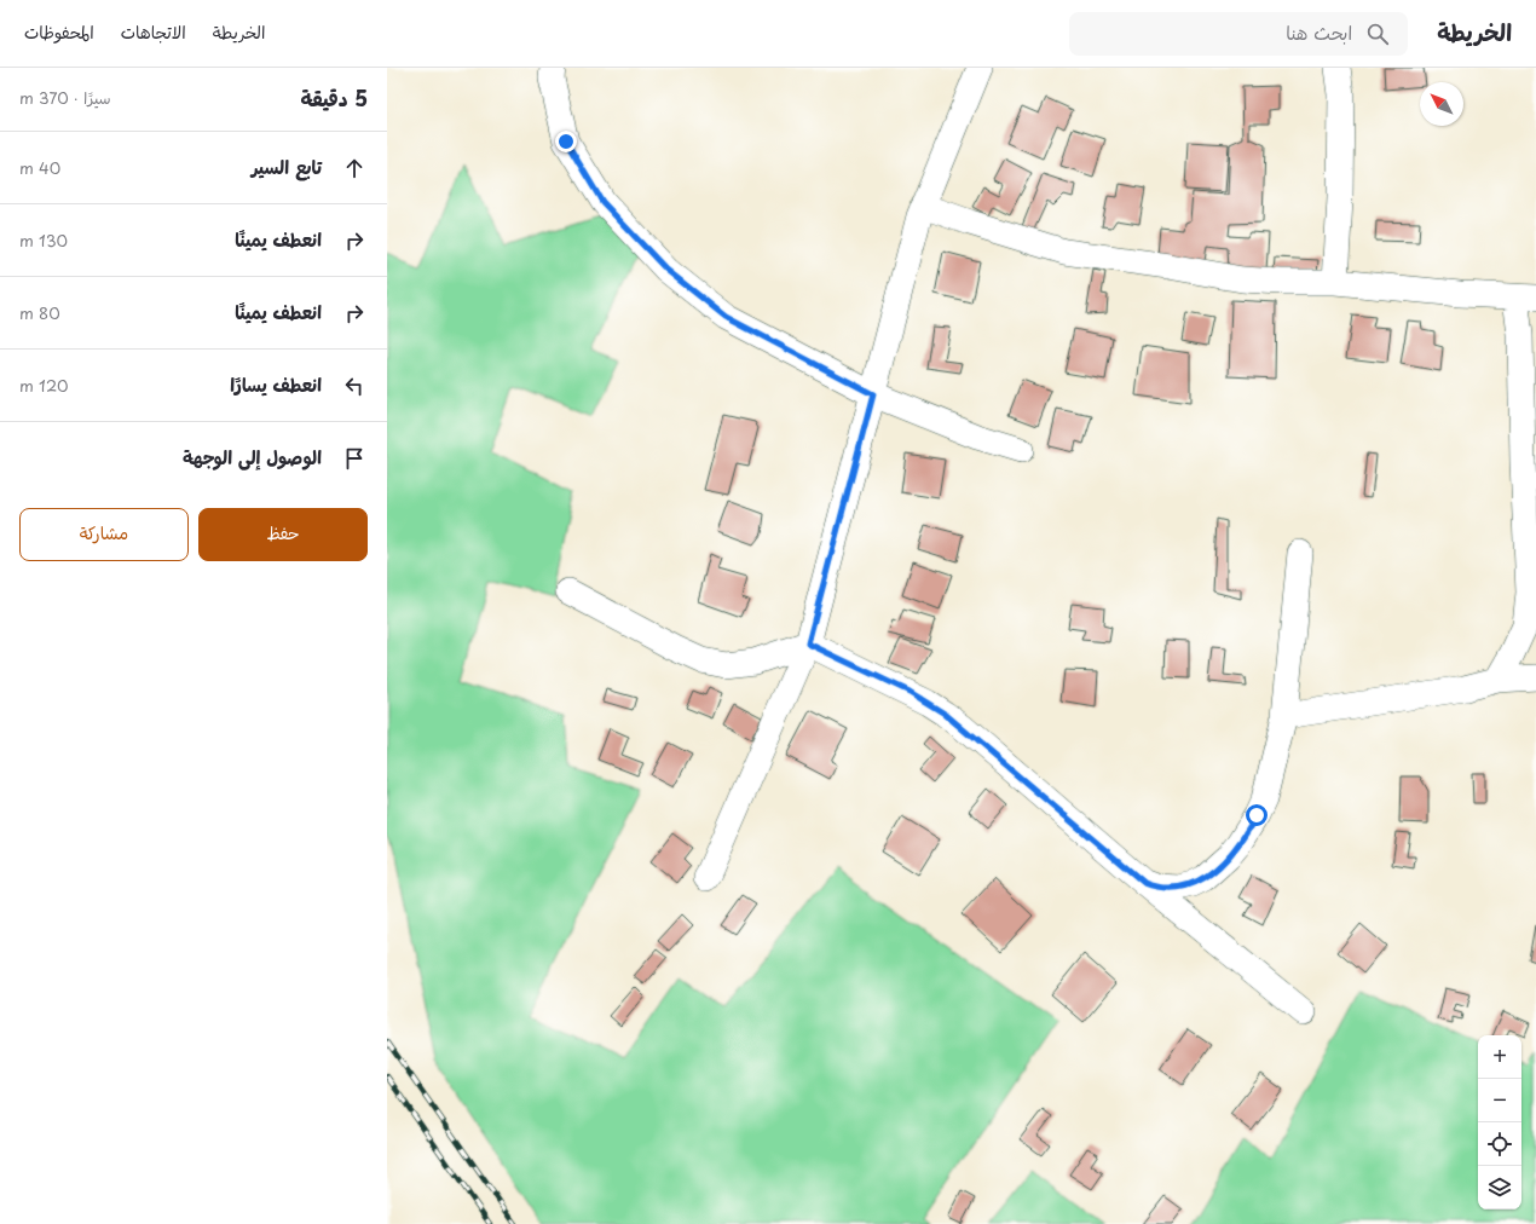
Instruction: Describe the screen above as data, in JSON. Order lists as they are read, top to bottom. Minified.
{"north":"top left","page":{"header":"الخريطة","search":"ابحث هنا","nav":["الخريطة","الاتجاهات","المحفوظات"],"heading":["5 دقيقة","سيرًا · 370 m"],"list":[["تابع السير","40 m"],["انعطف يمينًا","130 m"],["انعطف يمينًا","80 m"],["انعطف يسارًا","120 m"],"الوصول إلى الوجهة"],"buttons":["حفظ","مشاركة"],"map_buttons":["+","−"]}}
